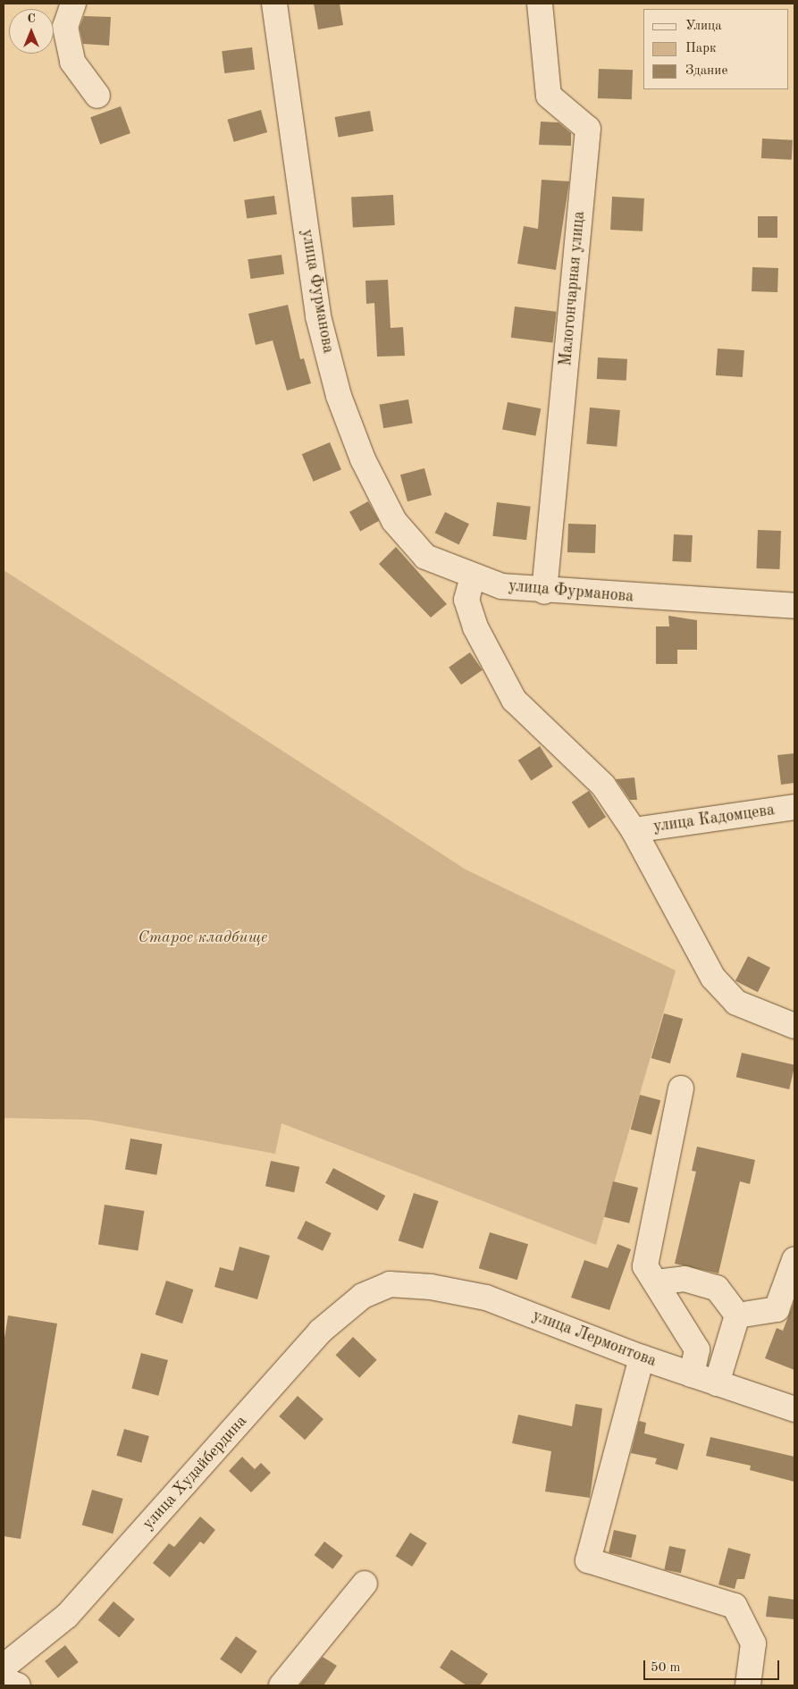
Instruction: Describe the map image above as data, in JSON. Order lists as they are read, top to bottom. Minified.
{"streets":{"street":["Малогончарная улица","улица Фурманова","улица Кадомцева","улица Лермонтова","улица Худайбердина"]},"crossings":[["Малогончарная улица","улица Фурманова"],["улица Лермонтова","улица Худайбердина"]],"parks":["Старое кладбище"],"legend":["Улица","Парк","Здание"],"scale_bar":"50 m","north":"top"}
